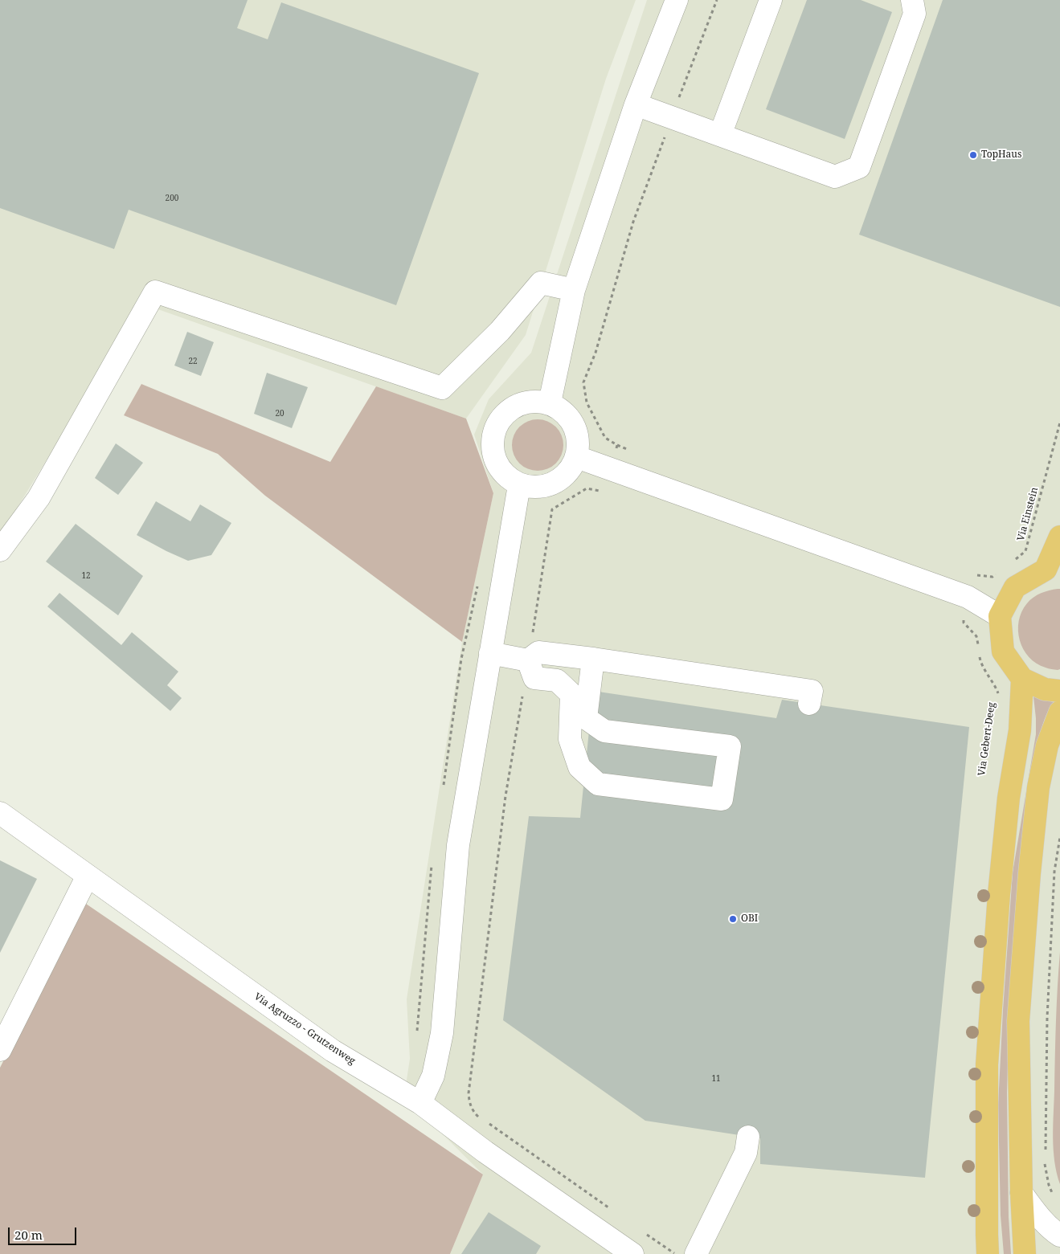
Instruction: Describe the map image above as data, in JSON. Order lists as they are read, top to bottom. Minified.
{"streets":{"street":["Via Agruzzo - Grutzenweg"],"path":["Via Einstein","Via Gebert-Deeg"]},"places":["TopHaus","OBI"],"house_numbers":["200","22","20","12","11"],"scale_bar":"20 m"}
